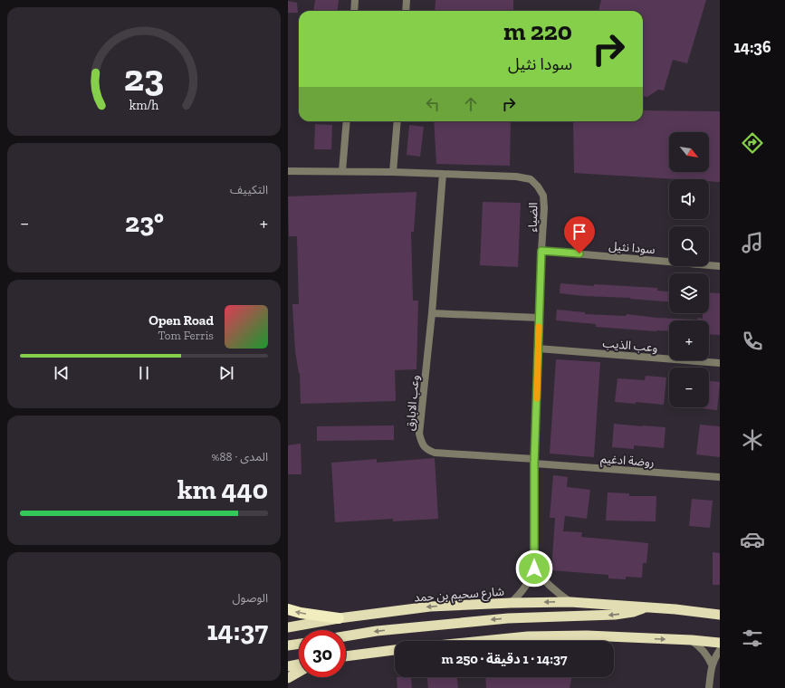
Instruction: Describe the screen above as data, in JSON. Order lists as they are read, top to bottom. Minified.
{"streets":{"highway":["شارع سحيم بن حمد"],"street":["الضياء","سودا نثيل","وعب الذيب","وعب الابارق","روضة ادغيم"]},"crossings":[["الضياء","سودا نثيل"],["الضياء","وعب الذيب"],["الضياء","وعب الابارق"],["الضياء","روضة ادغيم"],["الضياء","شارع سحيم بن حمد"],["وعب الابارق","روضة ادغيم"]],"north":"bottom right","page":{"tabs":"14:36","turn":["220 m","سودا نثيل"],"map_buttons":["+","−"],"tile":["التكييف",["المدى · 88%","440 km"],["الوصول","14:37"]],"heat":["−","23°","+"],"song":["Open Road","Tom Ferris"],"limit":"30","trip":"14:37 · 1 دقيقة · 250 m","gauge":["23","km/h"]}}
